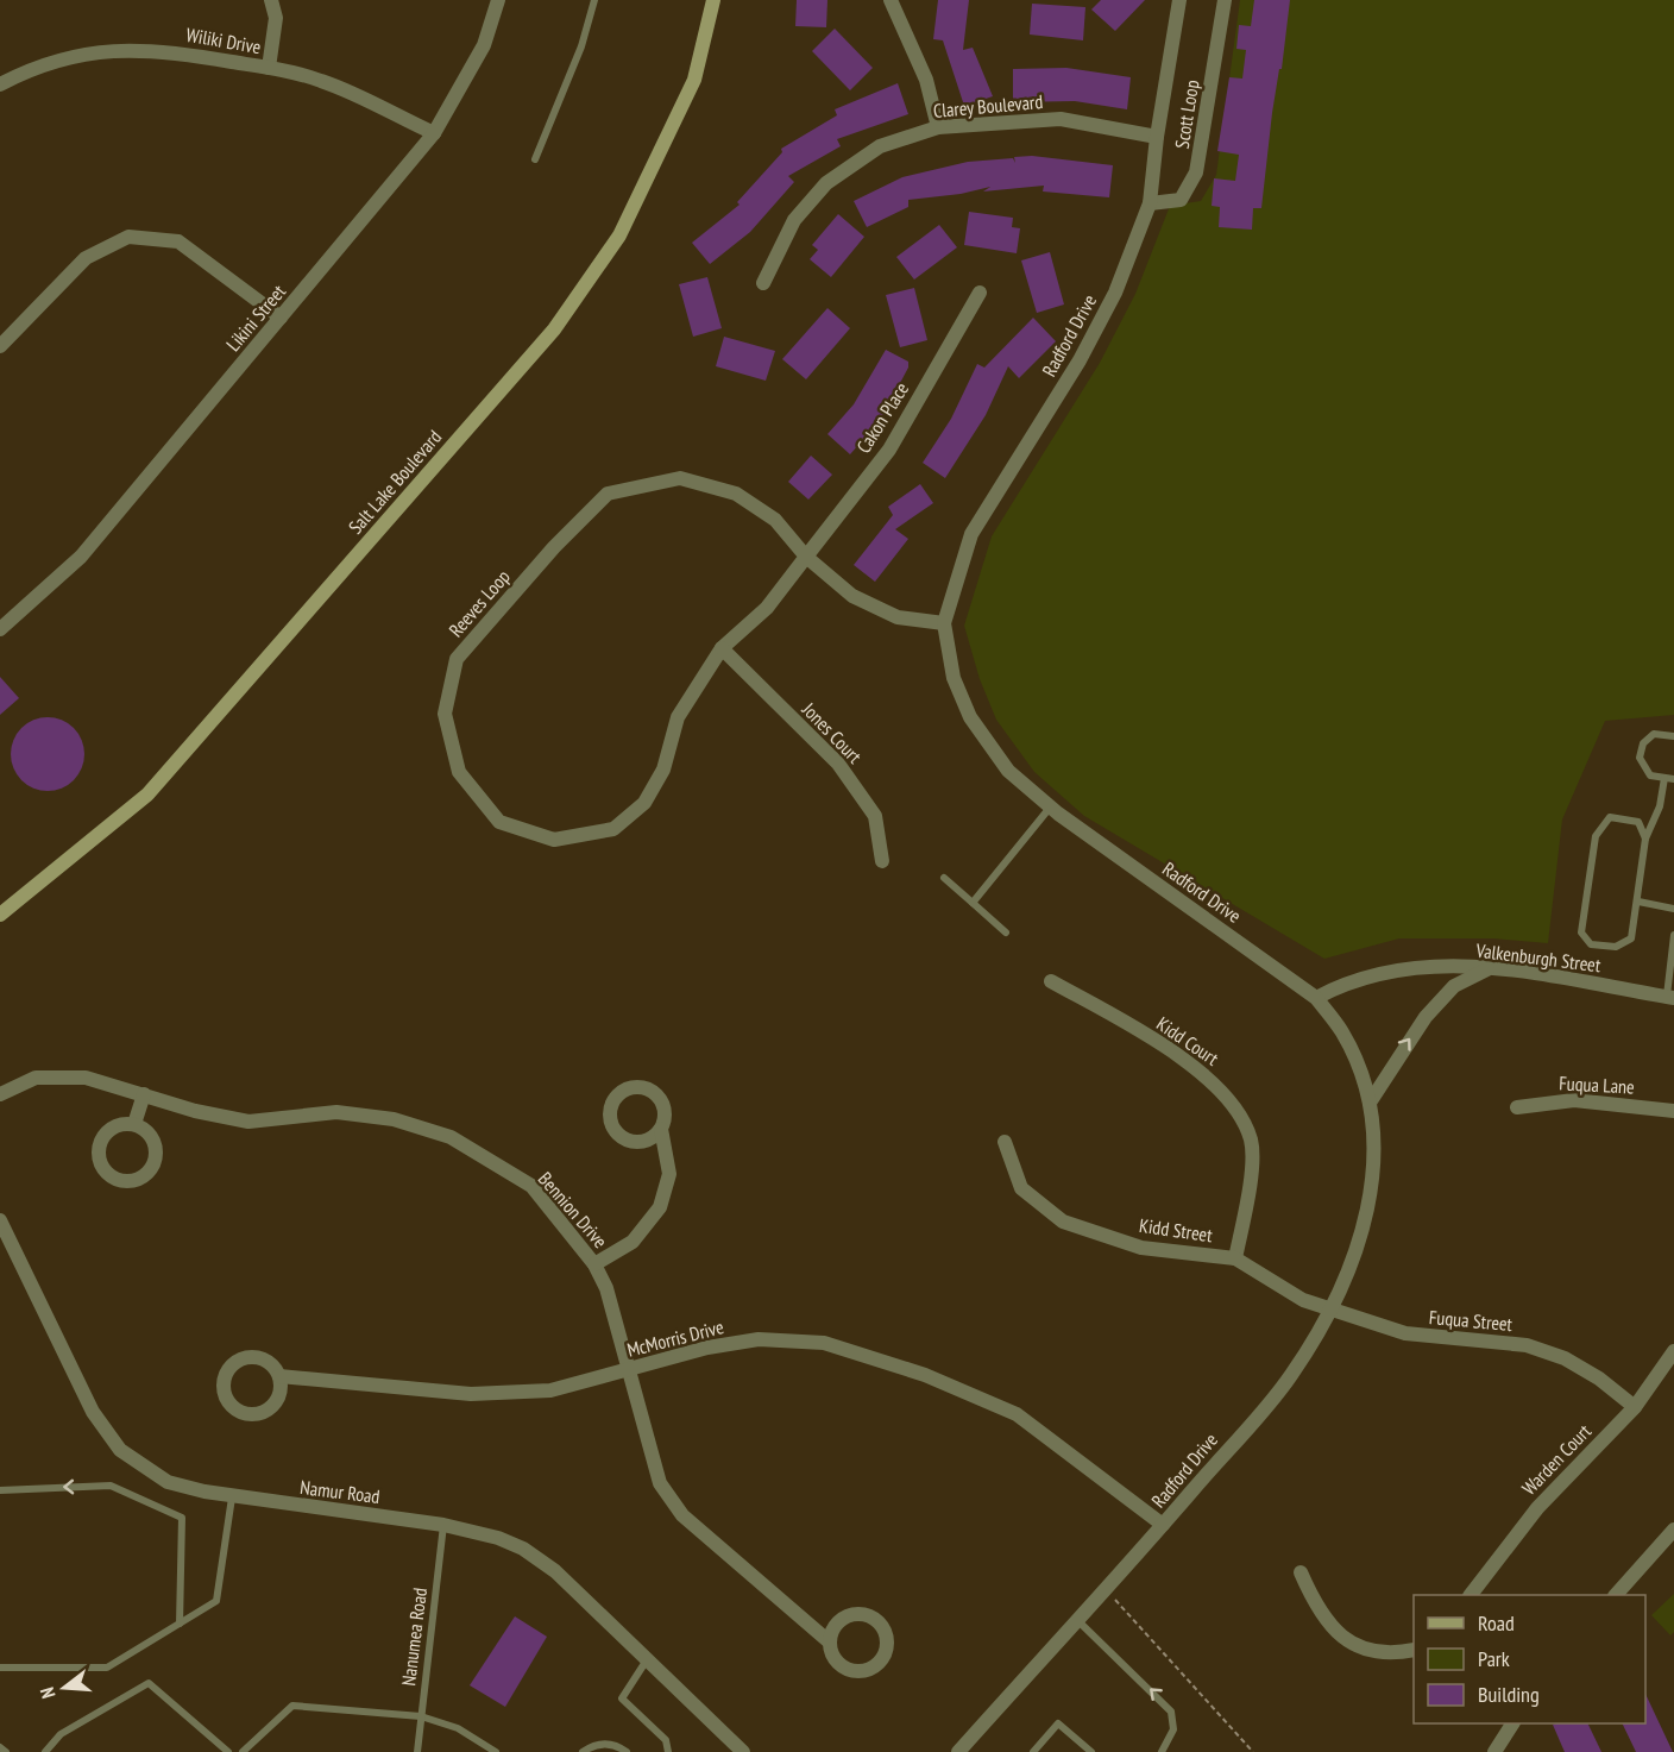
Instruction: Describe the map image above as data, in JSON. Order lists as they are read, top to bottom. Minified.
{"streets":{"main road":["Salt Lake Boulevard"],"street":["Wiliki Drive","Clarey Boulevard","Scott Loop","Likini Street","Radford Drive","Cakon Place","Reeves Loop","Jones Court","Valkenburgh Street","Kidd Court","Fuqua Lane","Bennion Drive","Kidd Street","Fuqua Street","McMorris Drive","Warden Court","Namur Road"],"lane":["Nanumea Road"]},"crossings":[["Wiliki Drive","Likini Street"],["Clarey Boulevard","Radford Drive"],["Scott Loop","Radford Drive"],["Radford Drive","Reeves Loop"],["Radford Drive","Valkenburgh Street"],["Radford Drive","Kidd Street"],["Radford Drive","Fuqua Street"],["Radford Drive","McMorris Drive"],["Cakon Place","Reeves Loop"],["Reeves Loop","Jones Court"],["Kidd Court","Kidd Street"],["Bennion Drive","McMorris Drive"],["Kidd Street","Fuqua Street"],["Fuqua Street","Warden Court"],["Namur Road","Nanumea Road"]],"legend":["Road","Park","Building"],"north":"left"}
